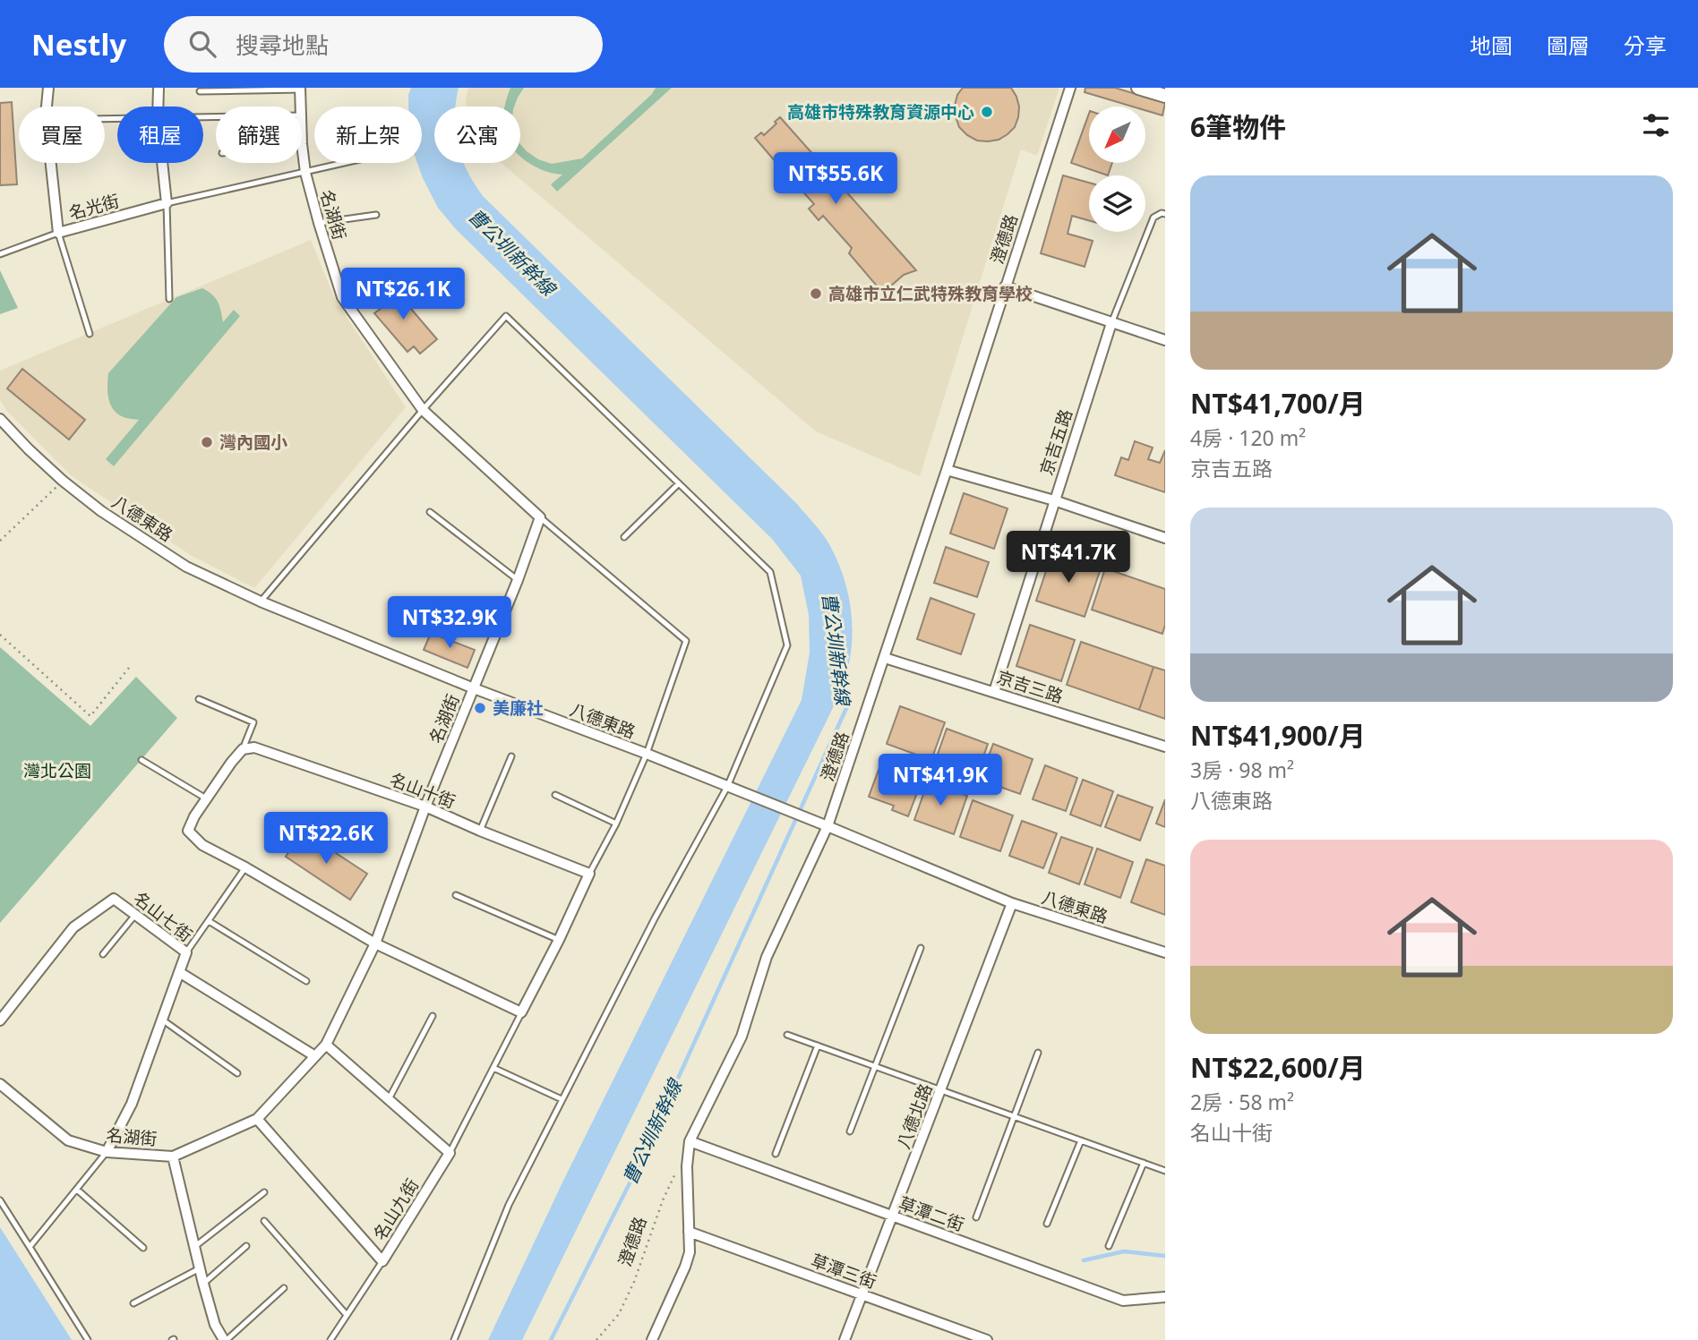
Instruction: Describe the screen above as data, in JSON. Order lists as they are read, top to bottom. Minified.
{"streets":{"street":["名光街","名湖街","澄德路","京吉五路","八德東路","京吉三路","名山十街","名山七街","八德北路","名山九街","草潭二街","草潭三街"]},"crossings":[["名湖街","八德東路"],["名湖街","名山十街"],["名湖街","名山七街"],["名湖街","名山九街"],["澄德路","八德東路"],["澄德路","京吉三路"],["澄德路","草潭二街"],["京吉五路","京吉三路"],["八德東路","八德北路"],["八德北路","草潭二街"],["八德北路","草潭三街"]],"water":["曹公圳新幹線"],"parks":["灣北公園"],"places":["高雄市特殊教育資源中心","高雄市立仁武特殊教育學校","灣內國小","美廉社"],"north":"bottom left","page":{"header":"Nestly","search":"搜尋地點","nav":["地圖","圖層","分享"],"heading":"6筆物件","chip":["買屋","租屋","篩選","新上架","公寓"],"price":["NT$55.6K","NT$26.1K","NT$41.7K","NT$32.9K","NT$41.9K","NT$22.6K"],"list":[{"name":"NT$41,700/月","note":"4房 · 120 m² · 京吉五路"},{"name":"NT$41,900/月","note":"3房 · 98 m² · 八德東路"},{"name":"NT$22,600/月","note":"2房 · 58 m² · 名山十街"}]}}
